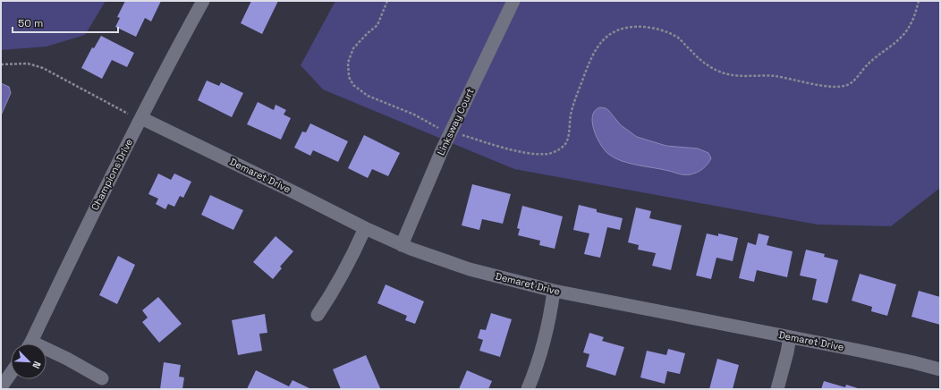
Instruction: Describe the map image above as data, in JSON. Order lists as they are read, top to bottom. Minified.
{"streets":{"street":["Linksway Court","Champions Drive","Demaret Drive"]},"crossings":[["Linksway Court","Demaret Drive"],["Champions Drive","Demaret Drive"]],"scale_bar":"50 m","north":"bottom right"}
